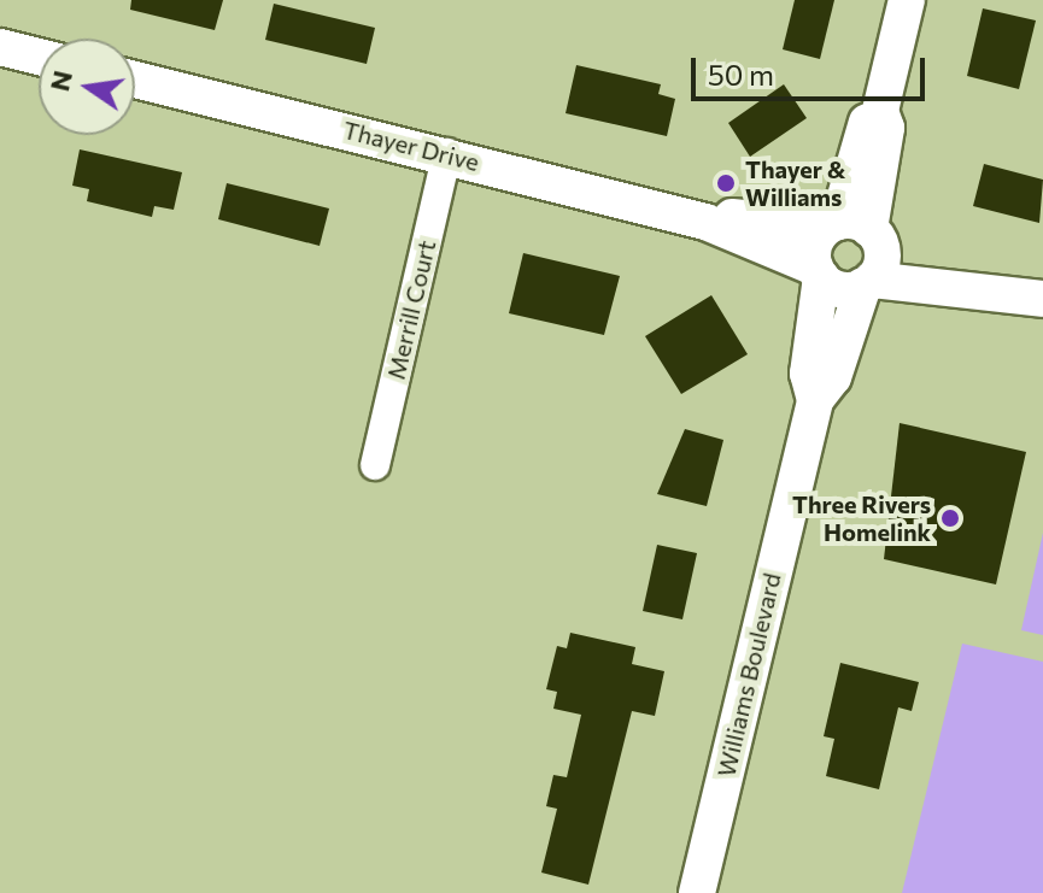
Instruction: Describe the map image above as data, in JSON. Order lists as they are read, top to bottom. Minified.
{"streets":{"street":["Thayer Drive","Merrill Court","Williams Boulevard"]},"crossings":[["Thayer Drive","Merrill Court"],["Thayer Drive","Williams Boulevard"]],"places":["Thayer & Williams","Three Rivers Homelink"],"scale_bar":"50 m","north":"left"}
